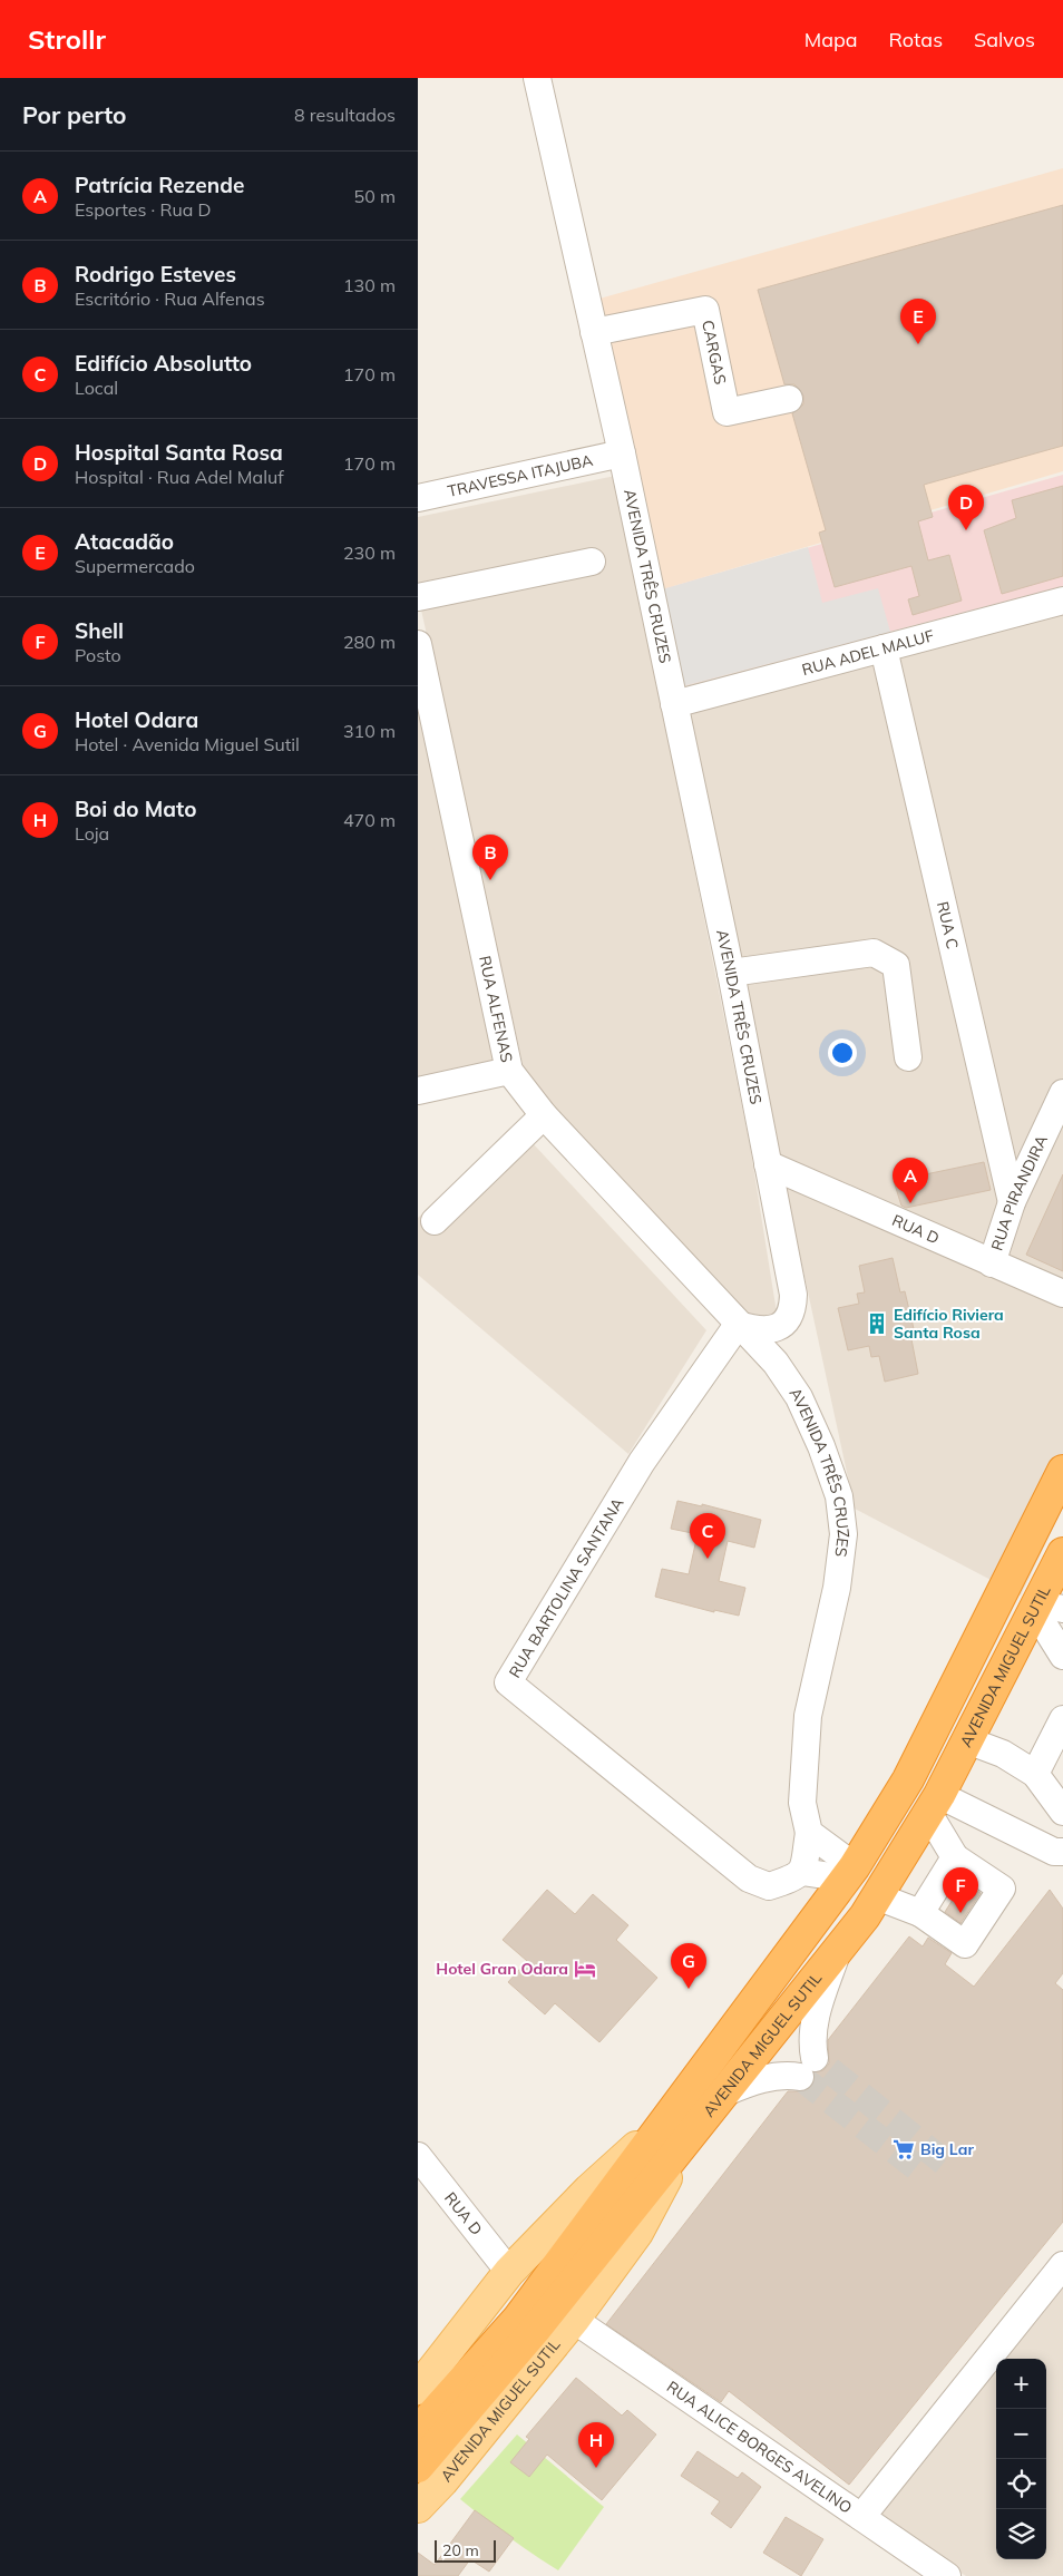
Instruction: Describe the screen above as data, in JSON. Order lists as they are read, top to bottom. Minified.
{"streets":{"highway":["AVENIDA MIGUEL SUTIL"],"street":["CARGAS","TRAVESSA ITAJUBA","AVENIDA TRÊS CRUZES","RUA ADEL MALUF","RUA C","RUA ALFENAS","RUA PIRANDIRA","RUA D","RUA BARTOLINA SANTANA","RUA ALICE BORGES AVELINO"]},"crossings":[["CARGAS","AVENIDA TRÊS CRUZES"],["TRAVESSA ITAJUBA","AVENIDA TRÊS CRUZES"],["AVENIDA TRÊS CRUZES","RUA ADEL MALUF"],["AVENIDA TRÊS CRUZES","RUA ALFENAS"],["AVENIDA TRÊS CRUZES","RUA D"],["AVENIDA TRÊS CRUZES","RUA BARTOLINA SANTANA"],["RUA ADEL MALUF","RUA C"],["RUA C","RUA PIRANDIRA"],["RUA ALFENAS","RUA BARTOLINA SANTANA"],["RUA PIRANDIRA","RUA D"],["RUA D","AVENIDA MIGUEL SUTIL"],["AVENIDA MIGUEL SUTIL","RUA ALICE BORGES AVELINO"]],"places":{"building":["Edifício Riviera Santa Rosa"],"hotel":["Hotel Gran Odara"],"supermarket":["Big Lar"]},"scale_bar":"20 m","page":{"header":"Strollr","nav":["Mapa","Rotas","Salvos"],"heading":["Por perto","8 resultados"],"list":[{"mark":"A","name":"Patrícia Rezende","note":"Esportes · Rua D","value":"50 m"},{"mark":"B","name":"Rodrigo Esteves","note":"Escritório · Rua Alfenas","value":"130 m"},{"mark":"C","name":"Edifício Absolutto","note":"Local","value":"170 m"},{"mark":"D","name":"Hospital Santa Rosa","note":"Hospital · Rua Adel Maluf","value":"170 m"},{"mark":"E","name":"Atacadão","note":"Supermercado","value":"230 m"},{"mark":"F","name":"Shell","note":"Posto","value":"280 m"},{"mark":"G","name":"Hotel Odara","note":"Hotel · Avenida Miguel Sutil","value":"310 m"},{"mark":"H","name":"Boi do Mato","note":"Loja","value":"470 m"}],"pins":["E","D","B","A","C","F","G","H"],"map_buttons":["+","−"],"scale":"20 m"}}
